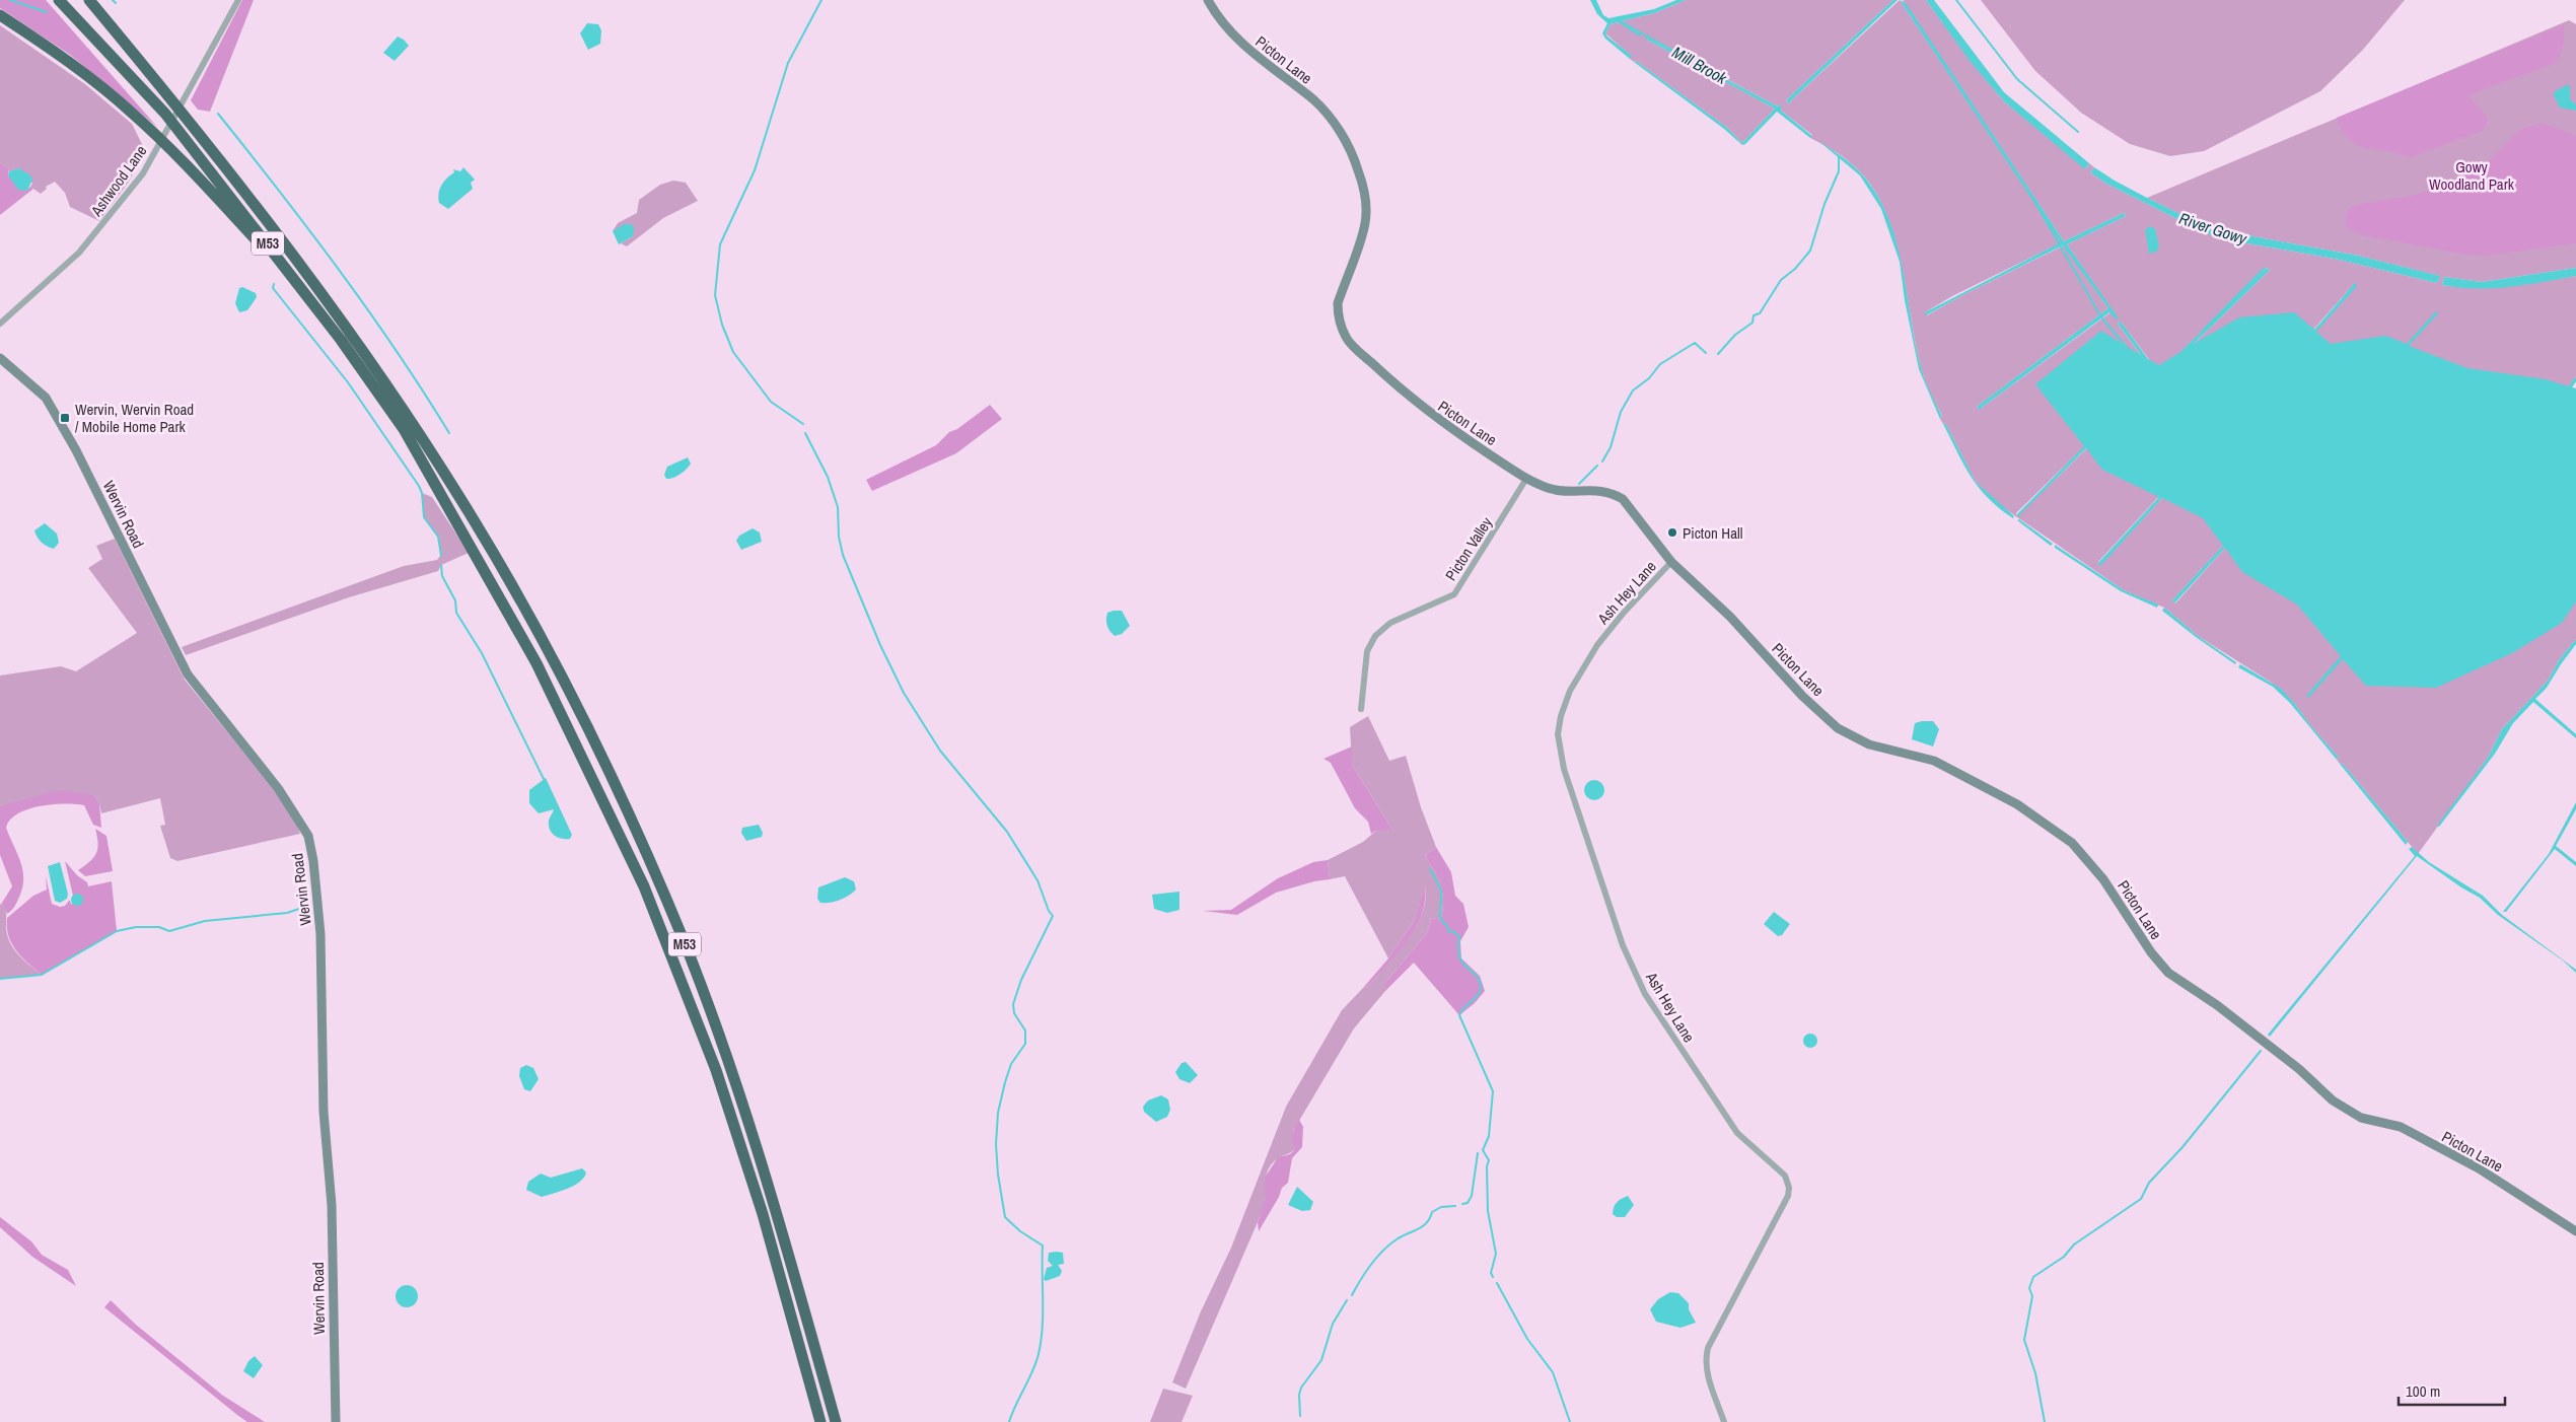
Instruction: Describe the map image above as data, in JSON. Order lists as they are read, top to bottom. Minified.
{"streets":{"highway":["M53"],"street":["Picton Lane","Ashwood Lane","Wervin Road","Picton Valley","Ash Hey Lane"]},"crossings":[["Picton Lane","Picton Valley"],["Picton Lane","Ash Hey Lane"]],"water":["Mill Brook","River Gowy"],"parks":["Gowy Woodland Park"],"places":{"transit":["Wervin, Wervin Road / Mobile Home Park"],"other":["Picton Hall"]},"scale_bar":"100 m"}
